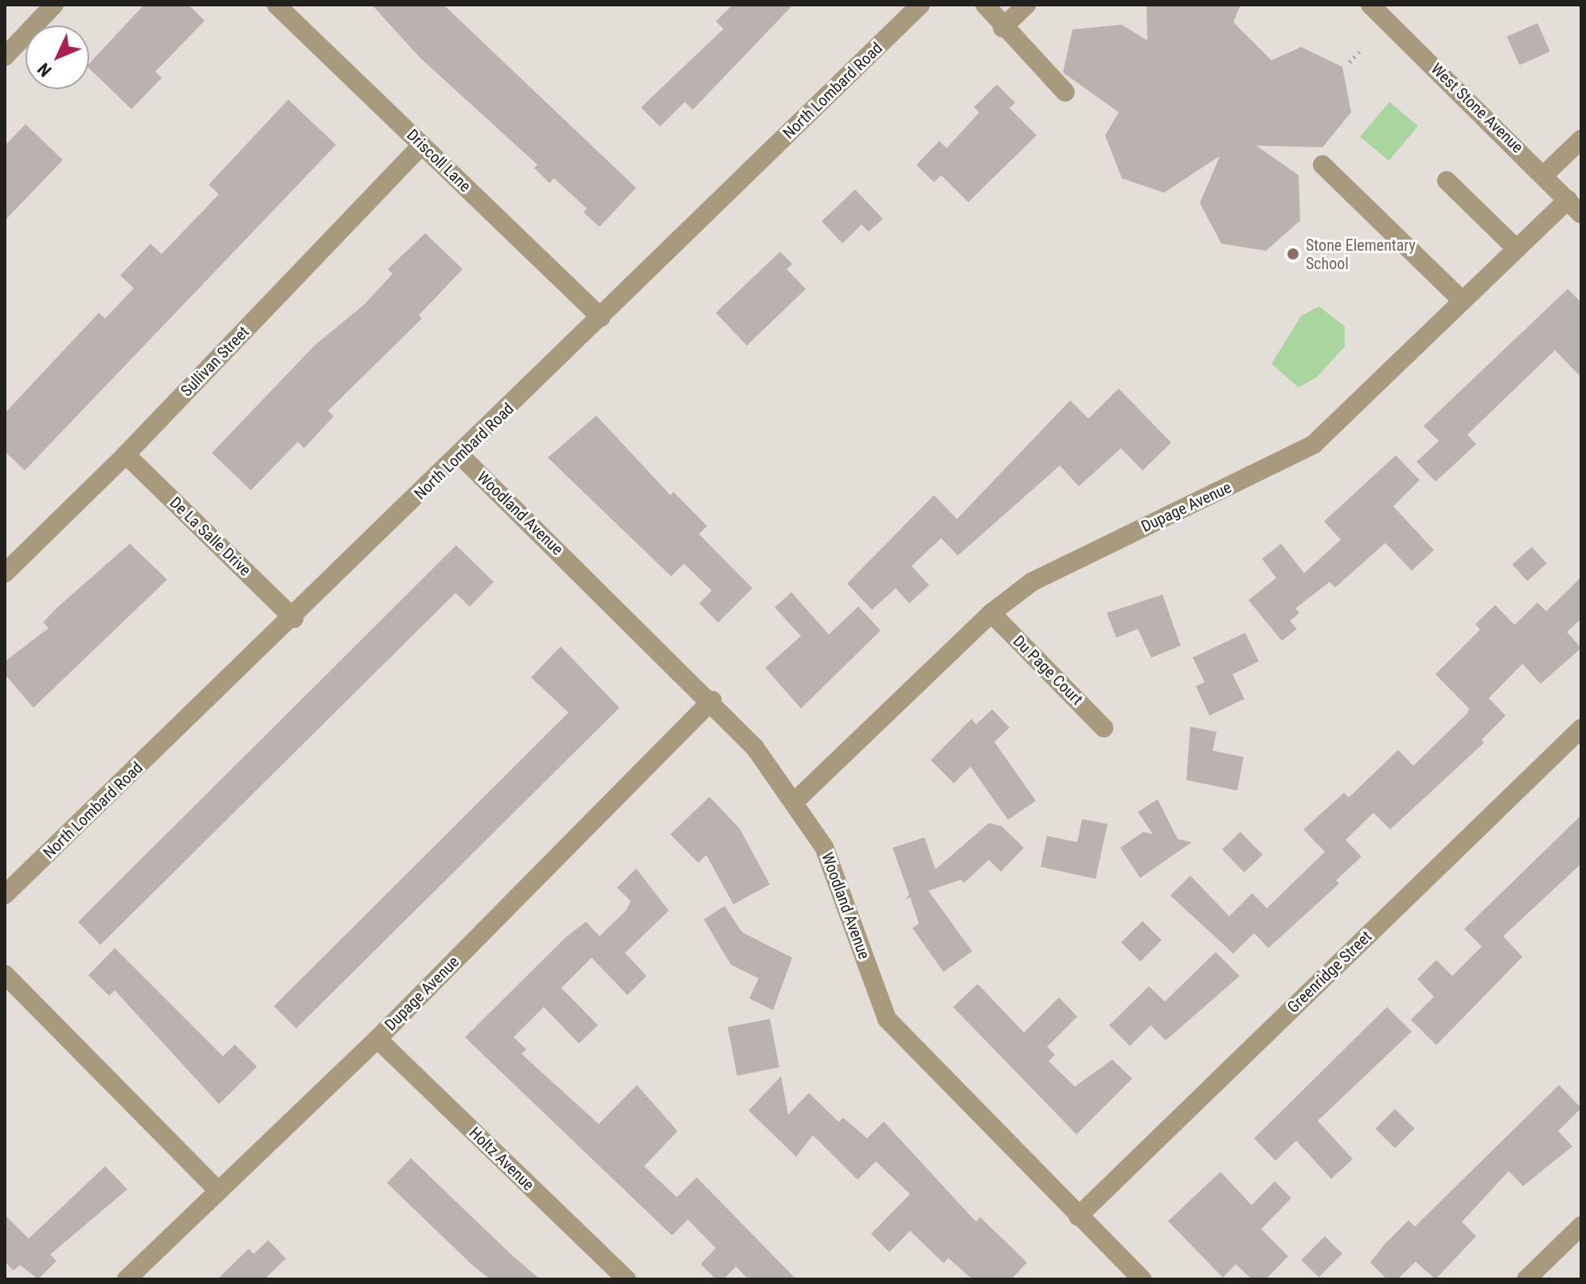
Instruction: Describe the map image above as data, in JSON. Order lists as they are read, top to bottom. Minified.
{"streets":{"street":["North Lombard Road","West Stone Avenue","Driscoll Lane","Sullivan Street","Dupage Avenue","Woodland Avenue","De La Salle Drive","Du Page Court","Greenridge Street","Holtz Avenue"]},"crossings":[["North Lombard Road","Driscoll Lane"],["North Lombard Road","Woodland Avenue"],["North Lombard Road","De La Salle Drive"],["West Stone Avenue","Dupage Avenue"],["Driscoll Lane","Sullivan Street"],["Sullivan Street","De La Salle Drive"],["Dupage Avenue","Woodland Avenue"],["Dupage Avenue","Du Page Court"],["Dupage Avenue","Holtz Avenue"],["Woodland Avenue","Greenridge Street"]],"places":["Stone Elementary School"],"north":"bottom left"}
